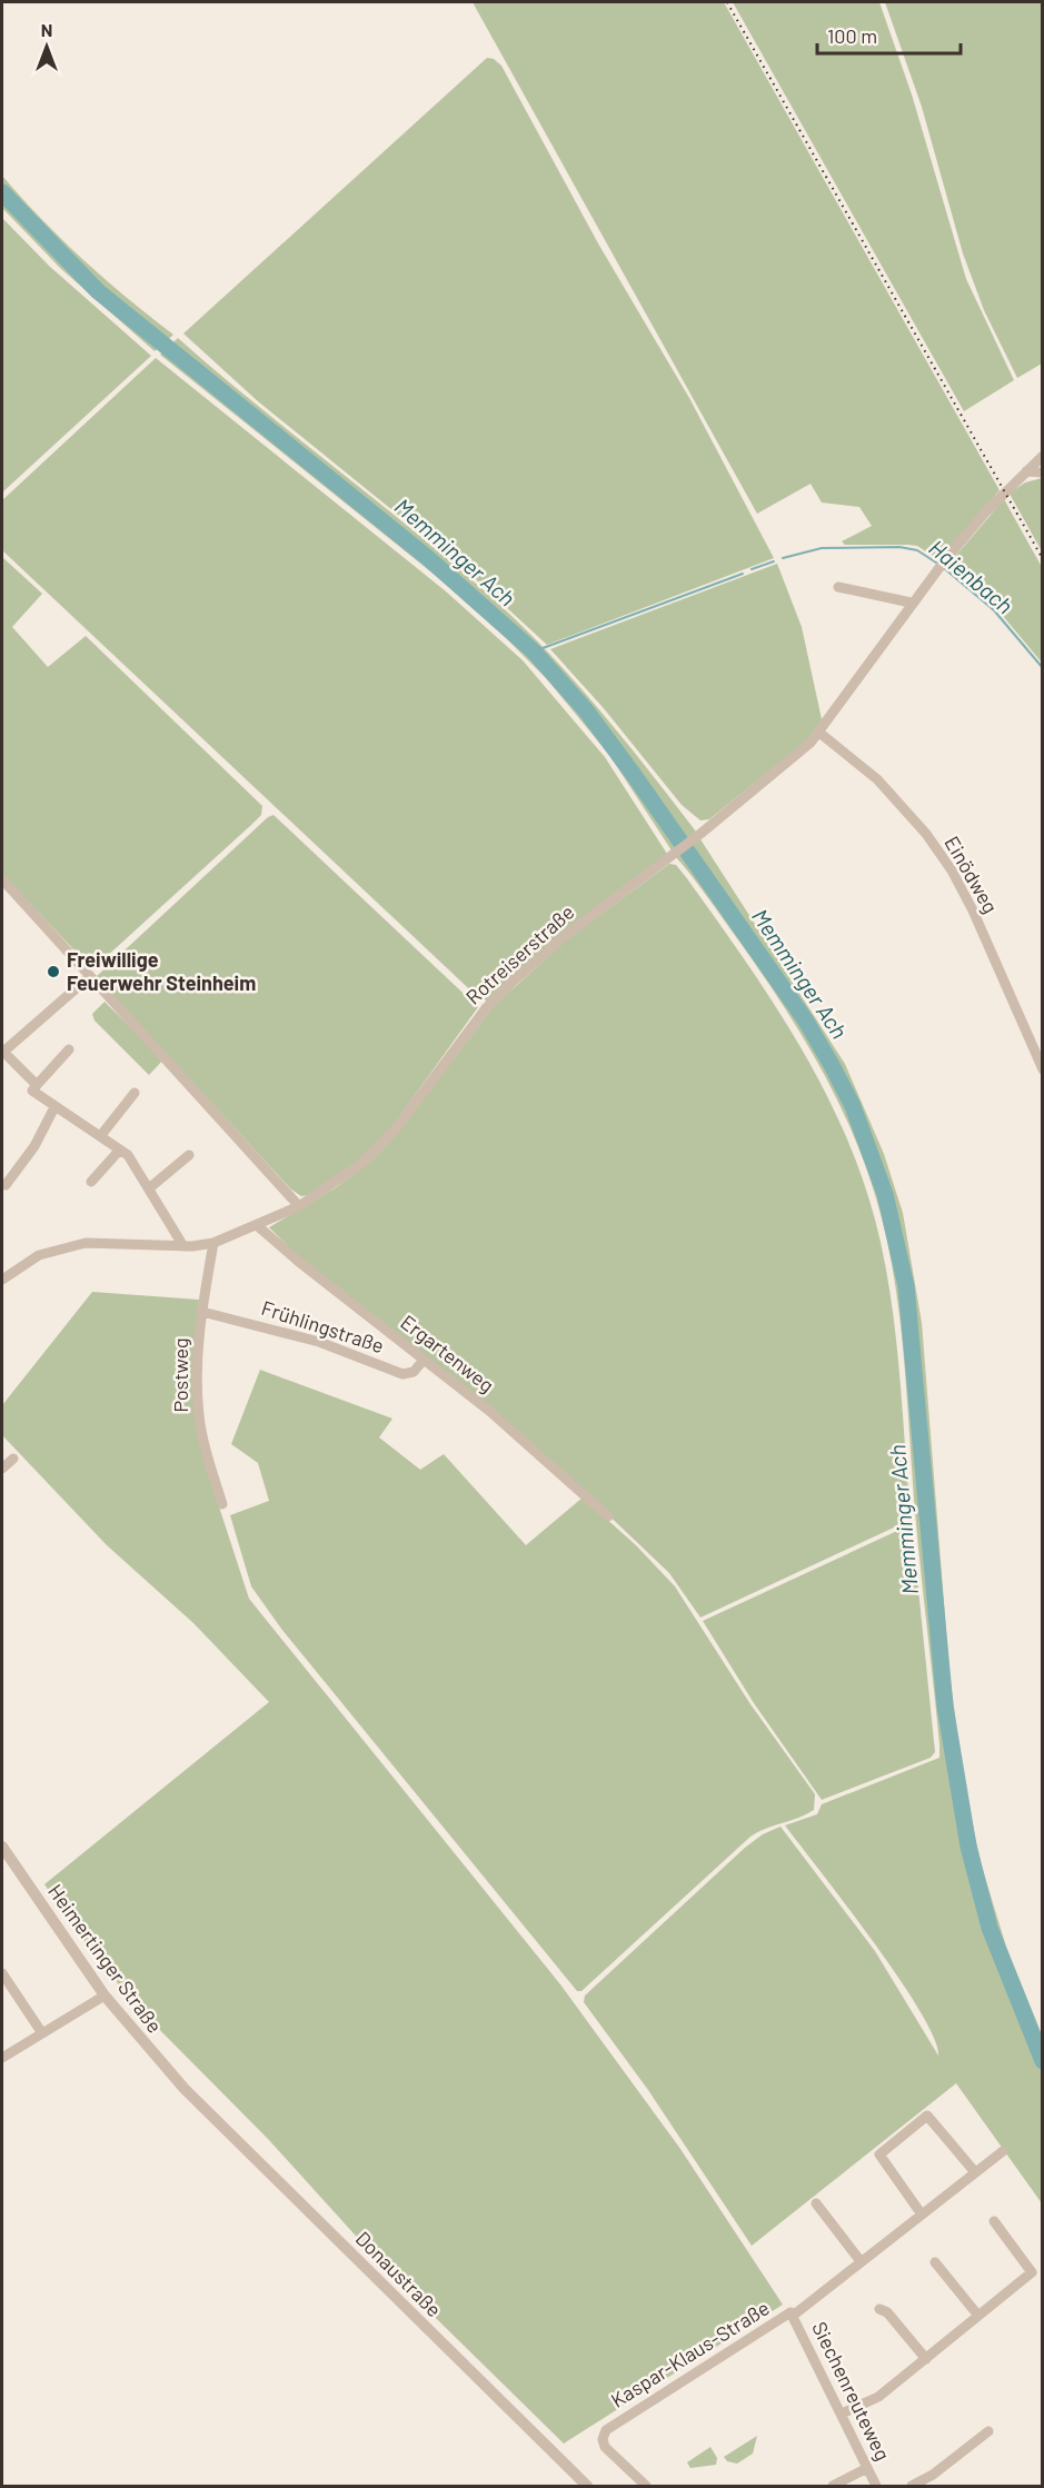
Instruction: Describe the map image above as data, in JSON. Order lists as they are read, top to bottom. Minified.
{"streets":{"street":["Einödweg","Rotreiserstraße","Frühlingstraße","Ergartenweg","Postweg","Heimertinger Straße","Donaustraße","Kaspar-Klaus-Straße","Siechenreuteweg"]},"crossings":[["Einödweg","Rotreiserstraße"],["Rotreiserstraße","Ergartenweg"],["Rotreiserstraße","Postweg"],["Frühlingstraße","Ergartenweg"],["Frühlingstraße","Postweg"],["Heimertinger Straße","Donaustraße"],["Kaspar-Klaus-Straße","Siechenreuteweg"]],"water":["Memminger Ach","Haienbach"],"places":["Freiwillige Feuerwehr Steinheim"],"scale_bar":"100 m","north":"top"}
